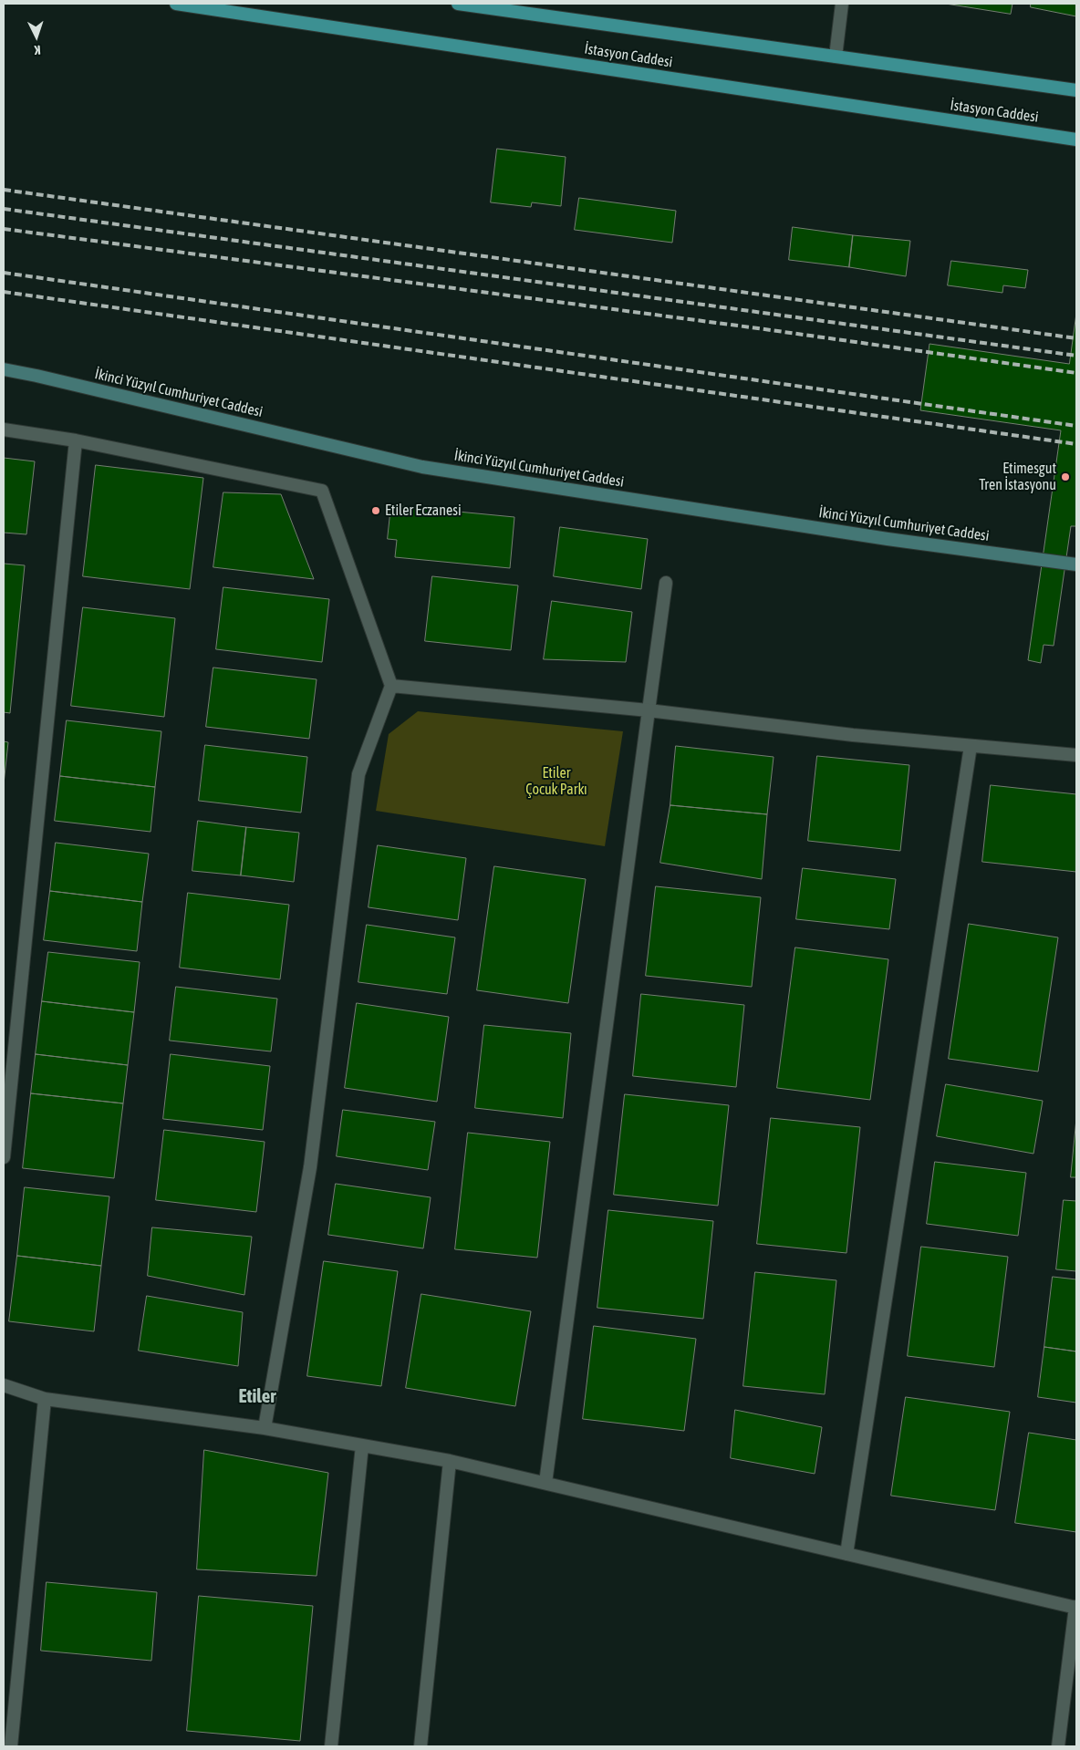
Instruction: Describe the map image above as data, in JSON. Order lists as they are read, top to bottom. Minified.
{"streets":{"main road":["İstasyon Caddesi","İkinci Yüzyıl Cumhuriyet Caddesi"]},"districts":["Etiler"],"parks":["Etiler Çocuk Parkı"],"places":["Etimesgut Tren İstasyonu","Etiler Eczanesi"],"north":"bottom"}
